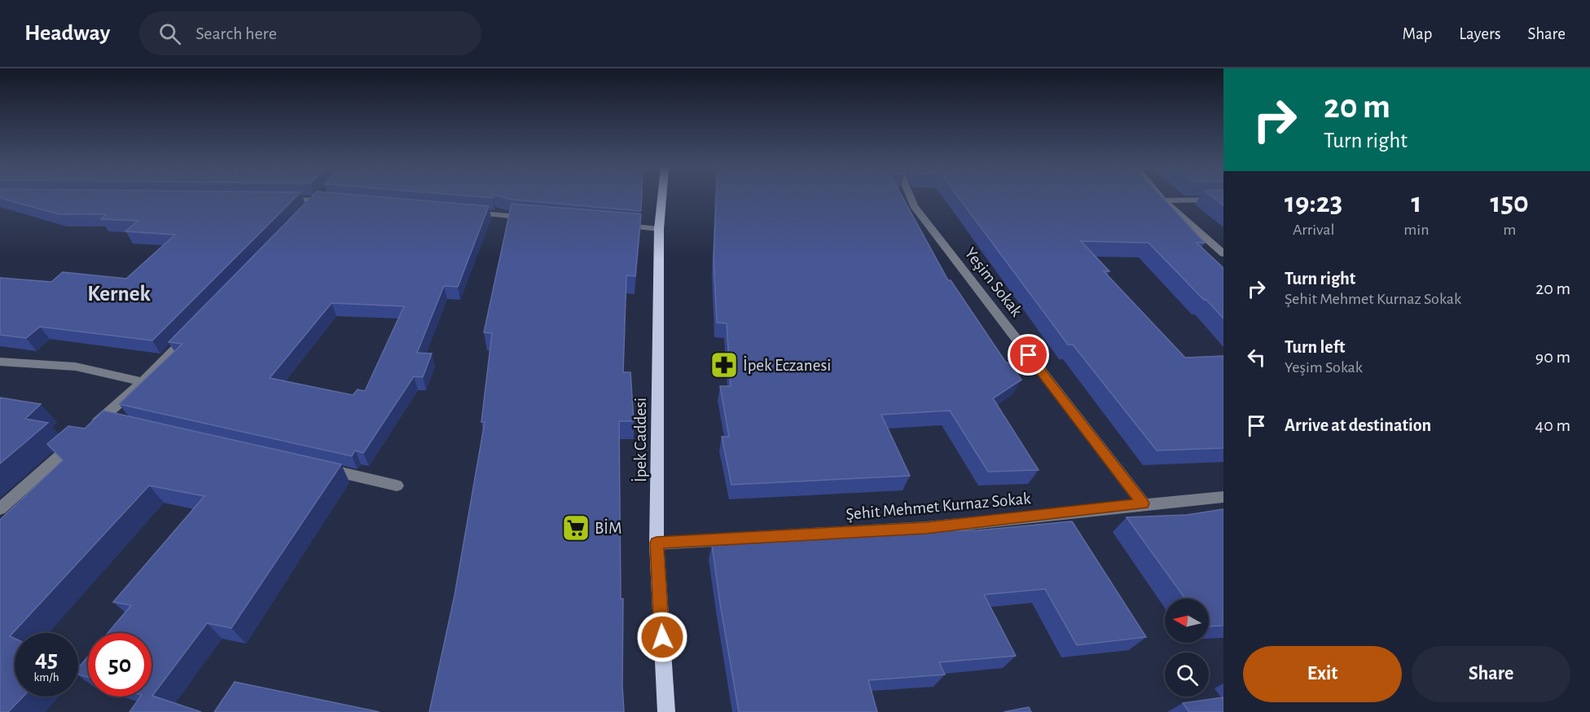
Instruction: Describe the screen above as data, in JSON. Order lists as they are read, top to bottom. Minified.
{"streets":{"main road":["İpek Caddesi"],"street":["Yeşim Sokak","Şehit Mehmet Kurnaz Sokak"]},"crossings":[["Yeşim Sokak","Şehit Mehmet Kurnaz Sokak"],["İpek Caddesi","Şehit Mehmet Kurnaz Sokak"]],"districts":["Kernek"],"places":{"pharmacy":["İpek Eczanesi"],"supermarket":["BİM"]},"north":"left","page":{"header":"Headway","search":"Search here","nav":["Map","Layers","Share"],"turn":["20 m","Turn right"],"eta":["19:23","Arrival","1","min","150","m"],"list":[{"name":"Turn right","note":"Şehit Mehmet Kurnaz Sokak","value":"20 m"},{"name":"Turn left","note":"Yeşim Sokak","value":"90 m"},{"name":"Arrive at destination","value":"40 m"}],"speed":"45 km/h","limit":"50","buttons":["Exit","Share"]}}
